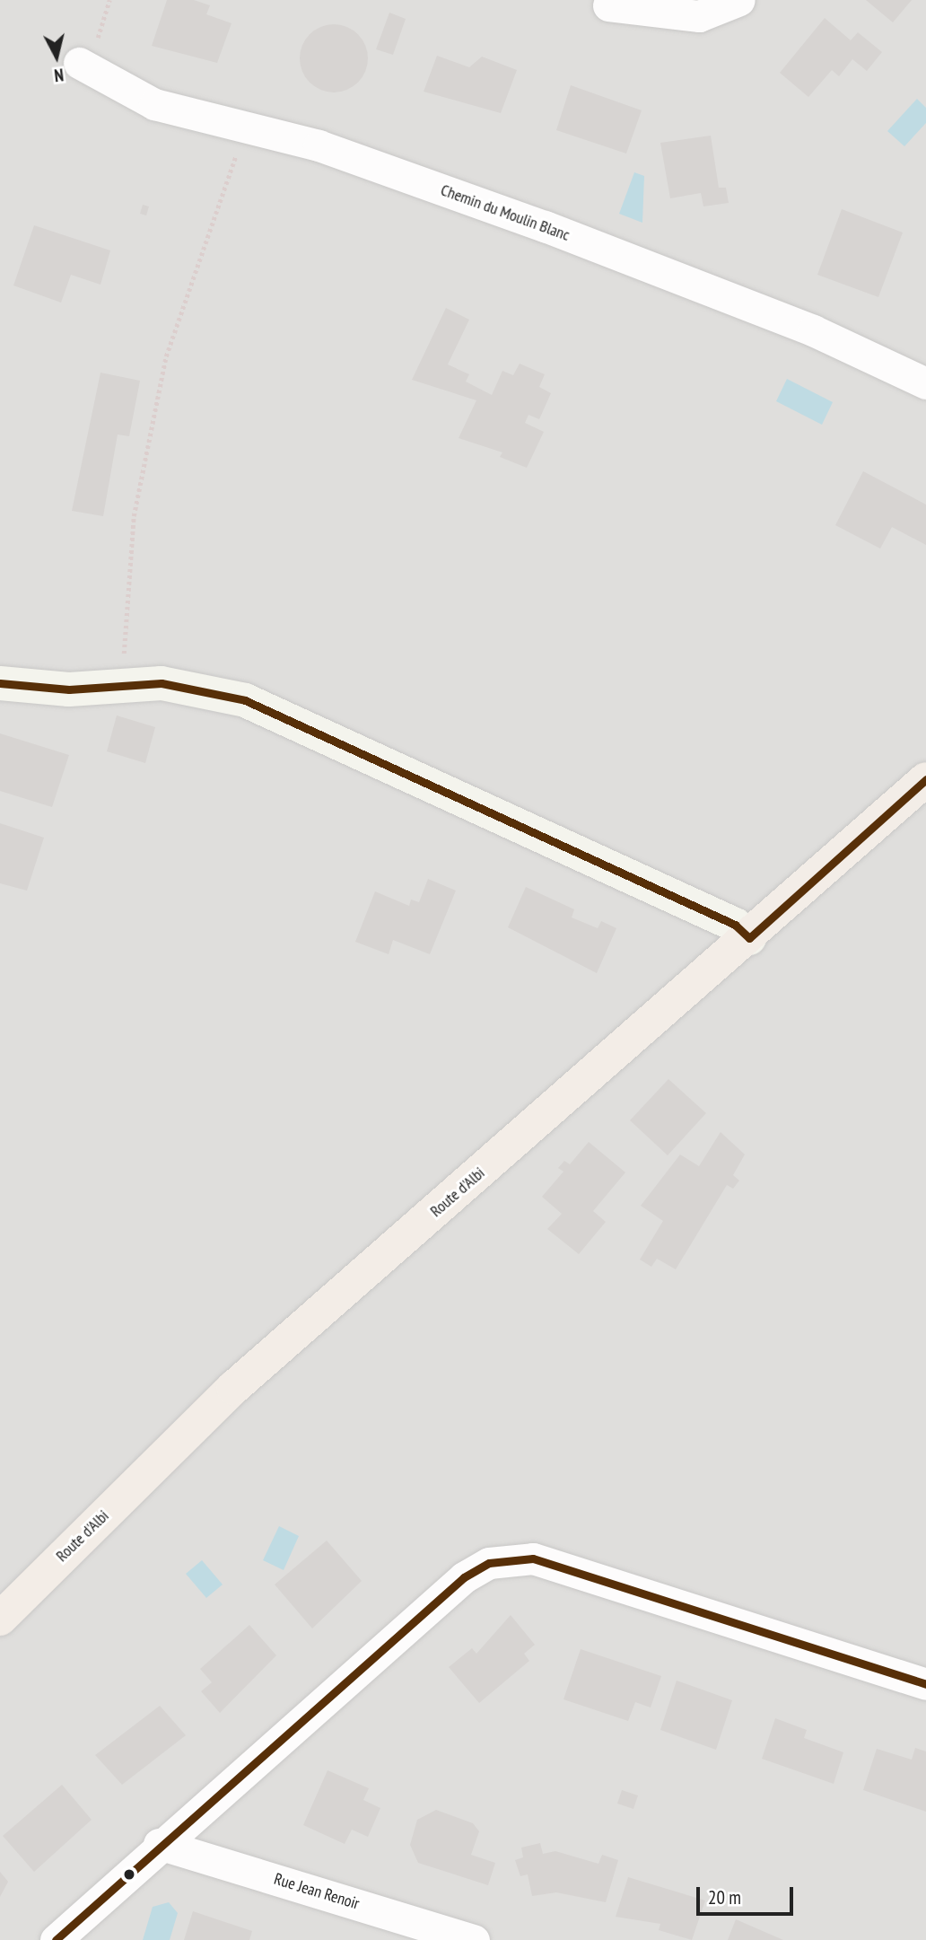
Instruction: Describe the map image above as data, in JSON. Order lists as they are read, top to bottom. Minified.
{"streets":{"main road":["Route d'Albi"],"street":["Chemin du Moulin Blanc","Rue Jean Renoir"]},"scale_bar":"20 m","north":"bottom"}
